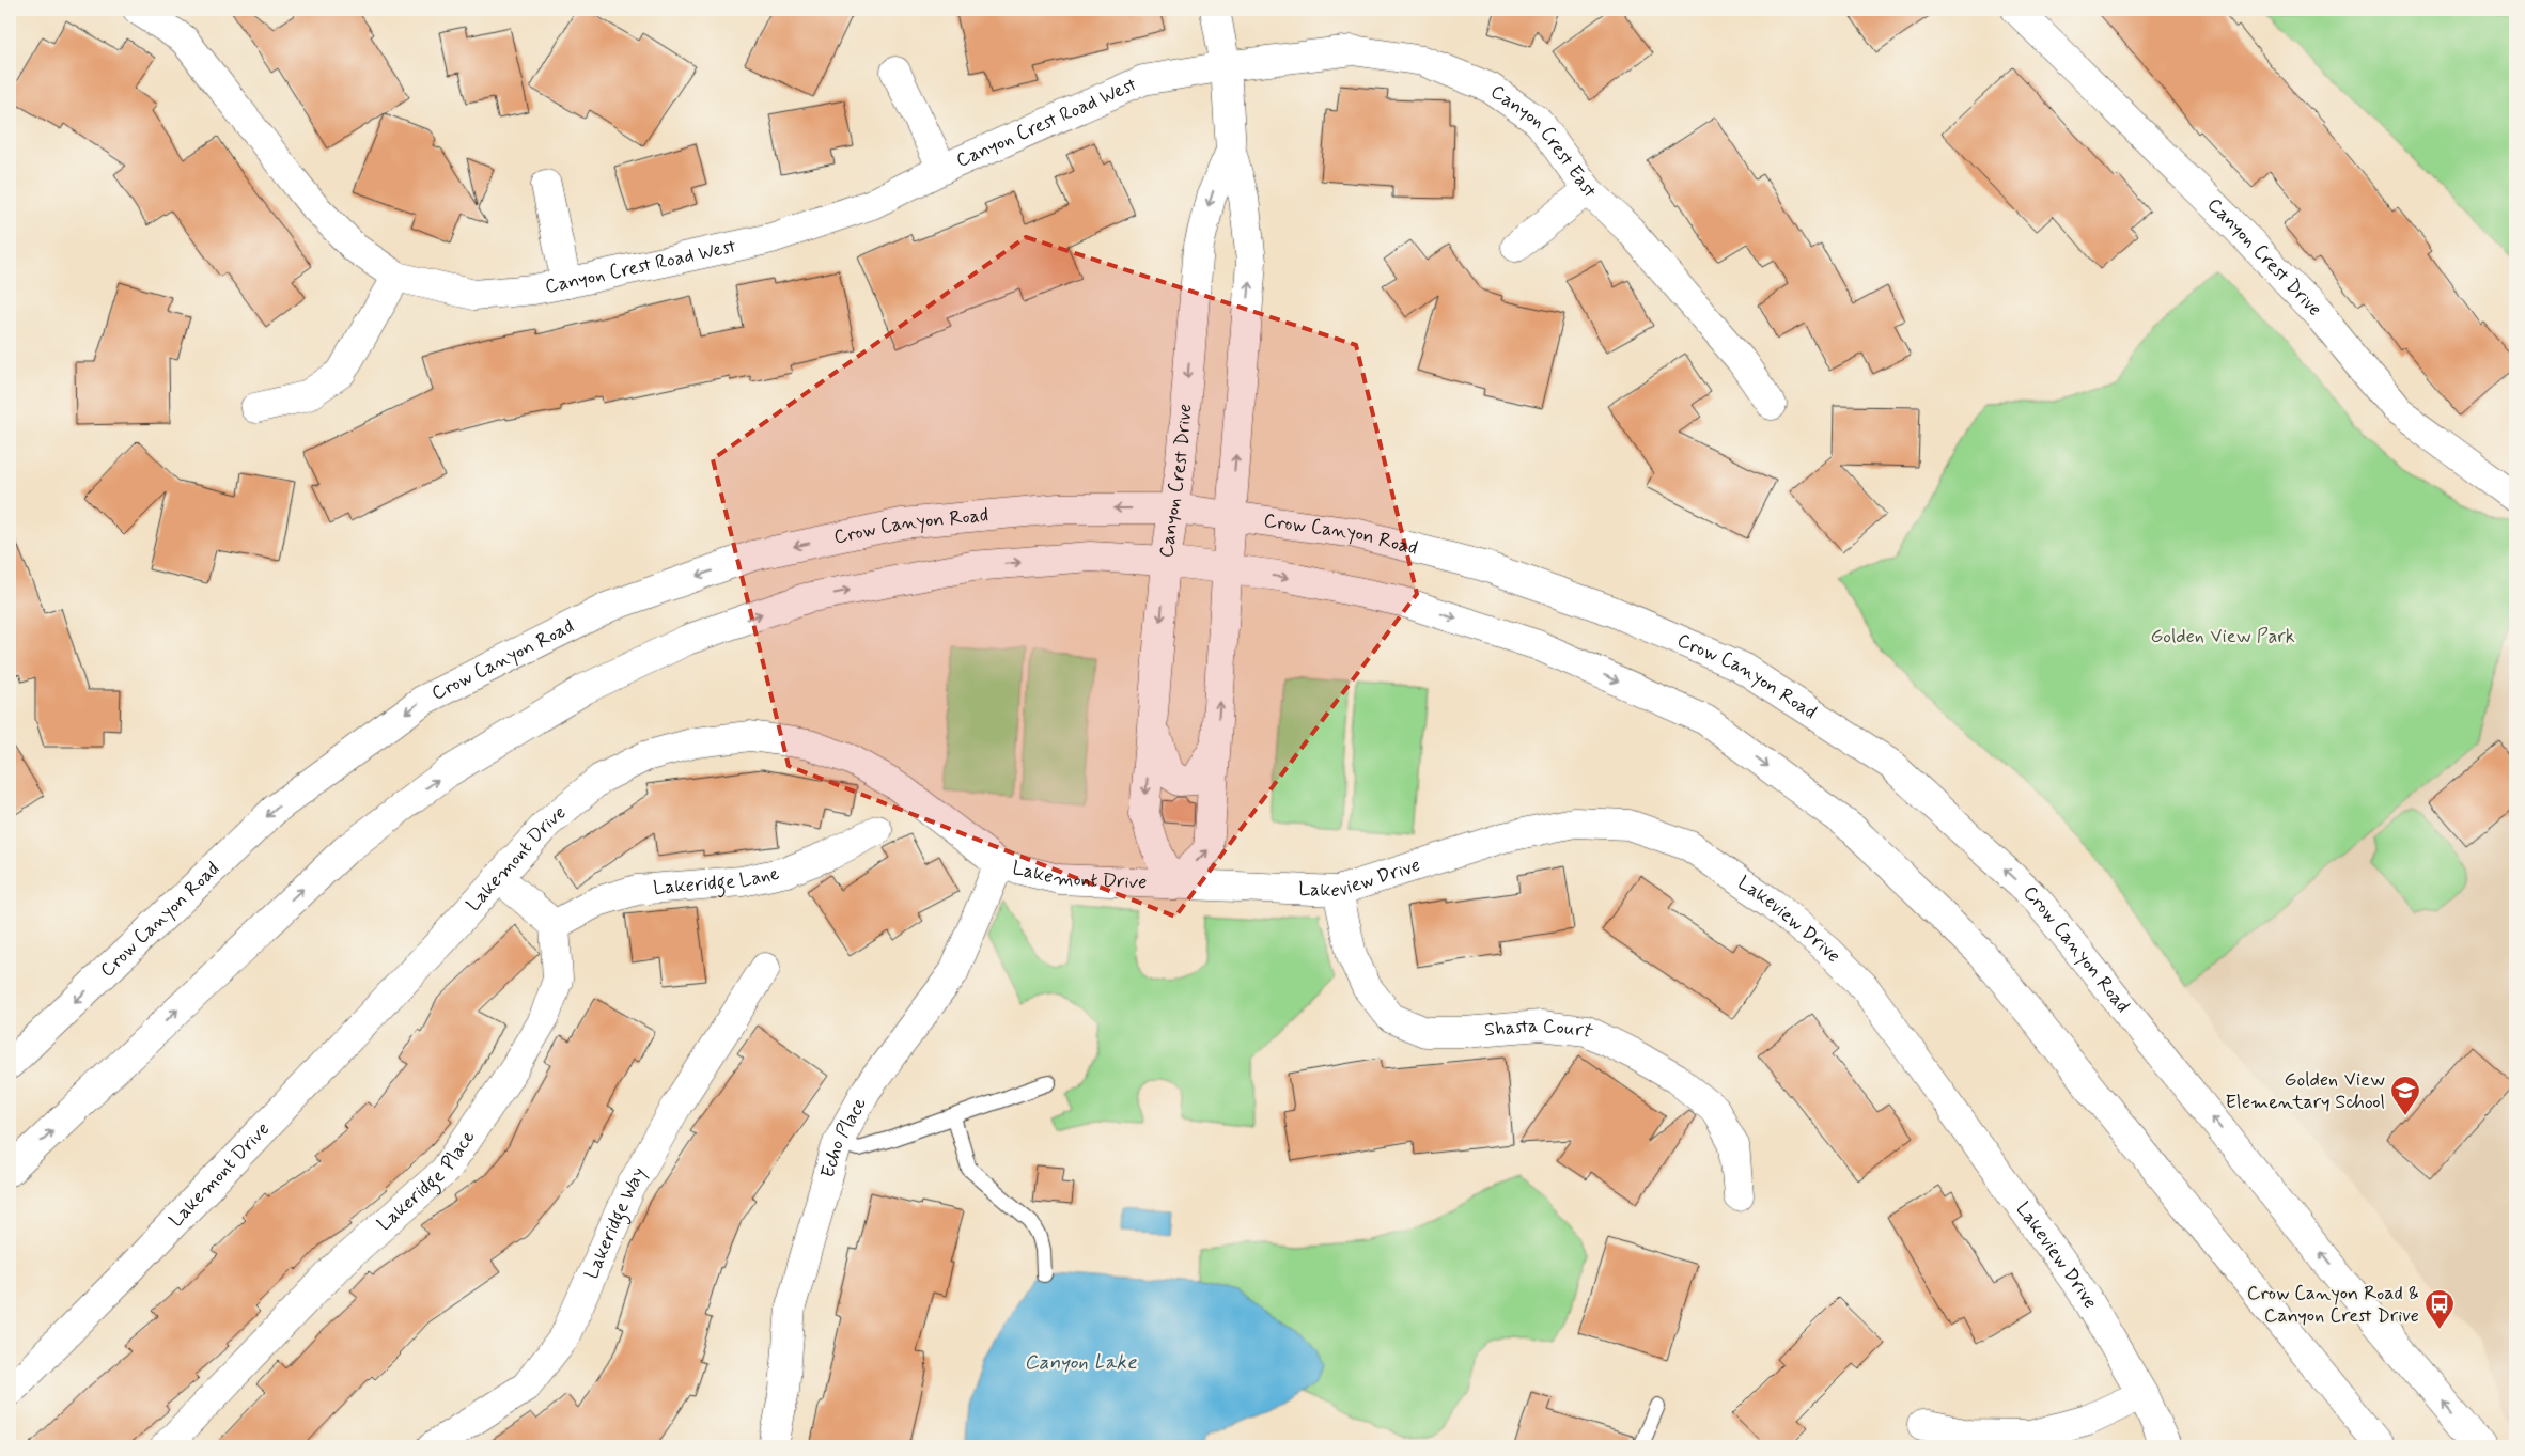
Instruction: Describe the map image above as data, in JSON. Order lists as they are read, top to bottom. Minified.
{"streets":{"street":["Canyon Crest Road West","Canyon Crest East","Canyon Crest Drive","Crow Canyon Road","Lakemont Drive","Lakeview Drive","Lakeridge Lane","Shasta Court","Echo Place","Lakeridge Place","Lakeridge Way"]},"crossings":[["Canyon Crest Road West","Canyon Crest East"],["Canyon Crest Road West","Canyon Crest Drive"],["Canyon Crest East","Canyon Crest Drive"],["Canyon Crest Drive","Crow Canyon Road"],["Canyon Crest Drive","Lakemont Drive"],["Canyon Crest Drive","Lakeview Drive"],["Lakemont Drive","Lakeview Drive"],["Lakemont Drive","Echo Place"],["Lakeview Drive","Shasta Court"],["Lakeridge Lane","Lakeridge Place"]],"one_way":["Crow Canyon Road"],"water":["Canyon Lake"],"parks":["Golden View Park"],"places":{"school or university":["Golden View Elementary School"],"bus stop":["Crow Canyon Road & Canyon Crest Drive"]}}
